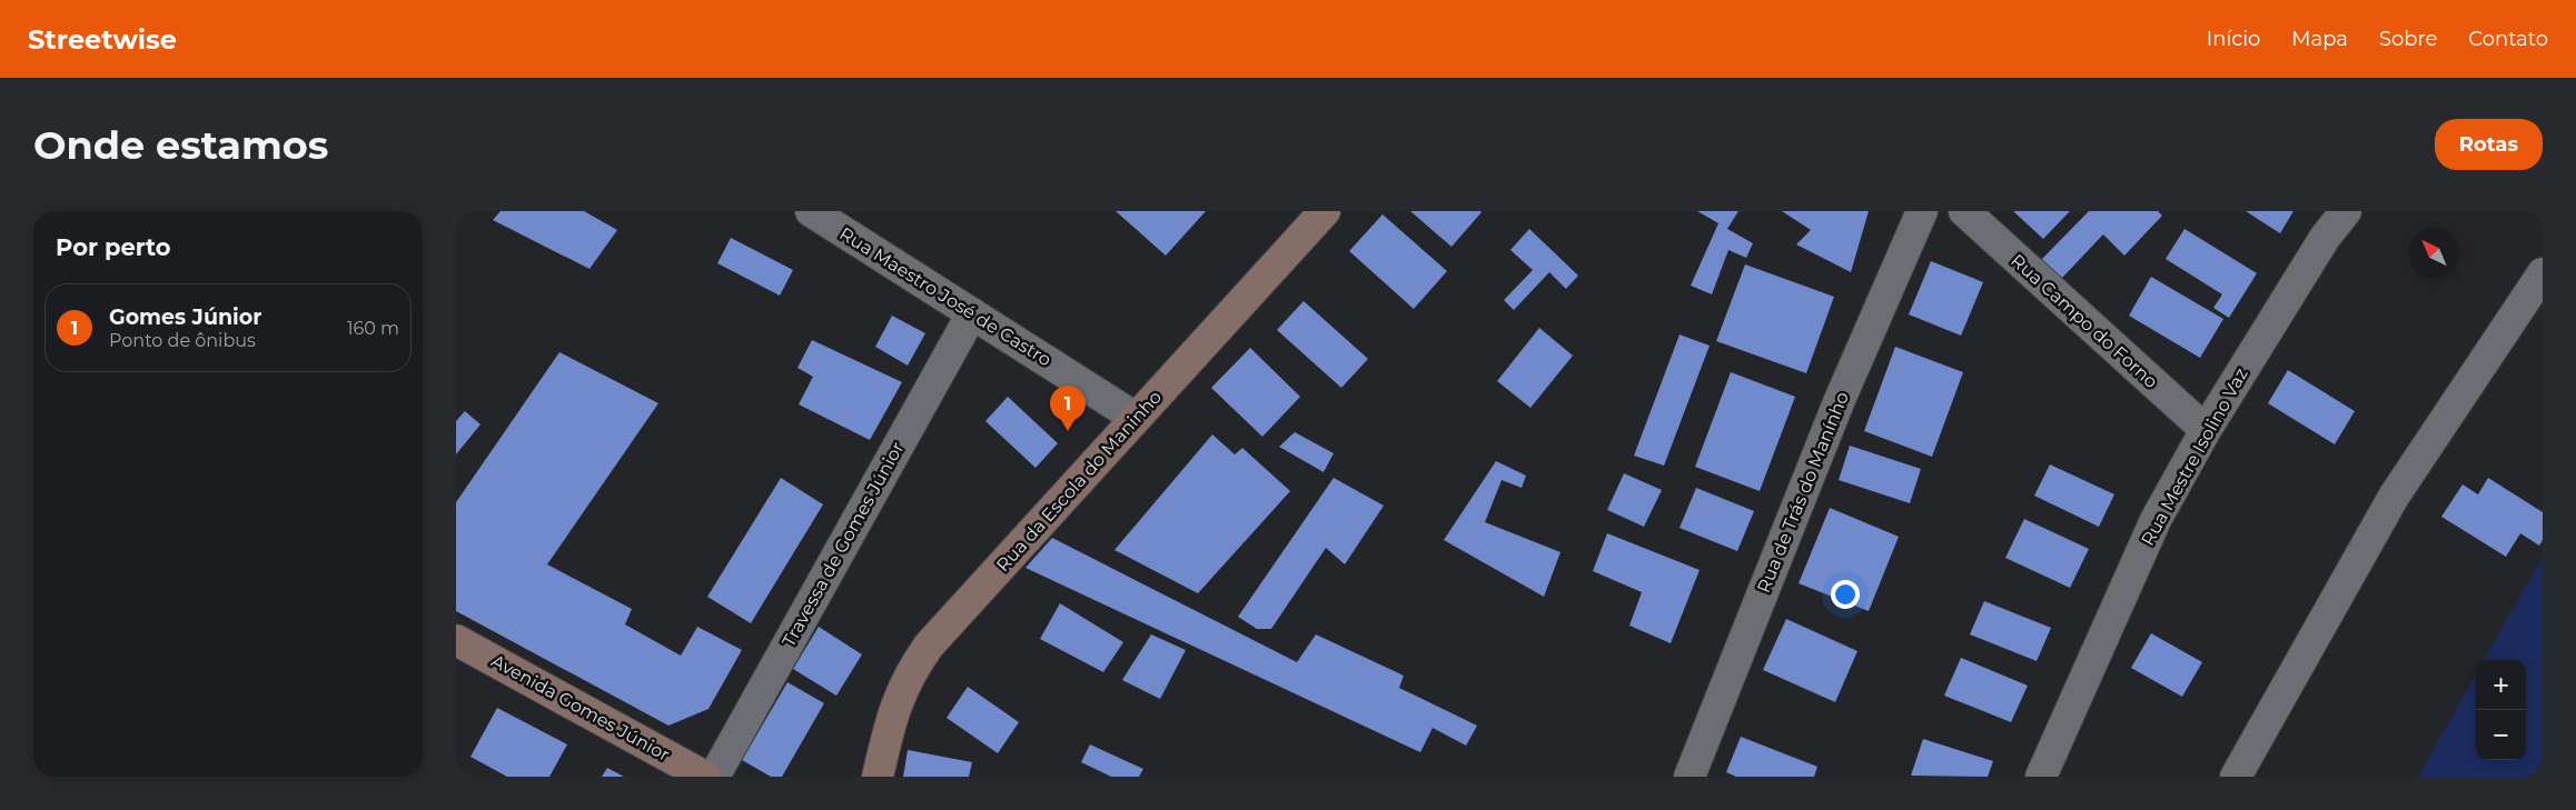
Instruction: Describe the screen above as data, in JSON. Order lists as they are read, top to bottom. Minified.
{"streets":{"main road":["Rua da Escola do Maninho","Avenida Gomes Júnior"],"street":["Rua Maestro José de Castro","Rua Campo do Forno","Rua Mestre Isolino Vaz","Rua de Trás do Manínho","Travessa de Gomes Júnior"]},"crossings":[["Rua Maestro José de Castro","Rua da Escola do Maninho"],["Rua Maestro José de Castro","Travessa de Gomes Júnior"],["Rua Campo do Forno","Rua Mestre Isolino Vaz"]],"north":"top left","page":{"header":"Streetwise","nav":["Início","Mapa","Sobre","Contato"],"buttons":"Rotas","title":"Onde estamos","heading":"Por perto","list":[{"mark":"1","name":"Gomes Júnior","note":"Ponto de ônibus","value":"160 m"}],"pins":"1","map_buttons":["+","−"]}}
